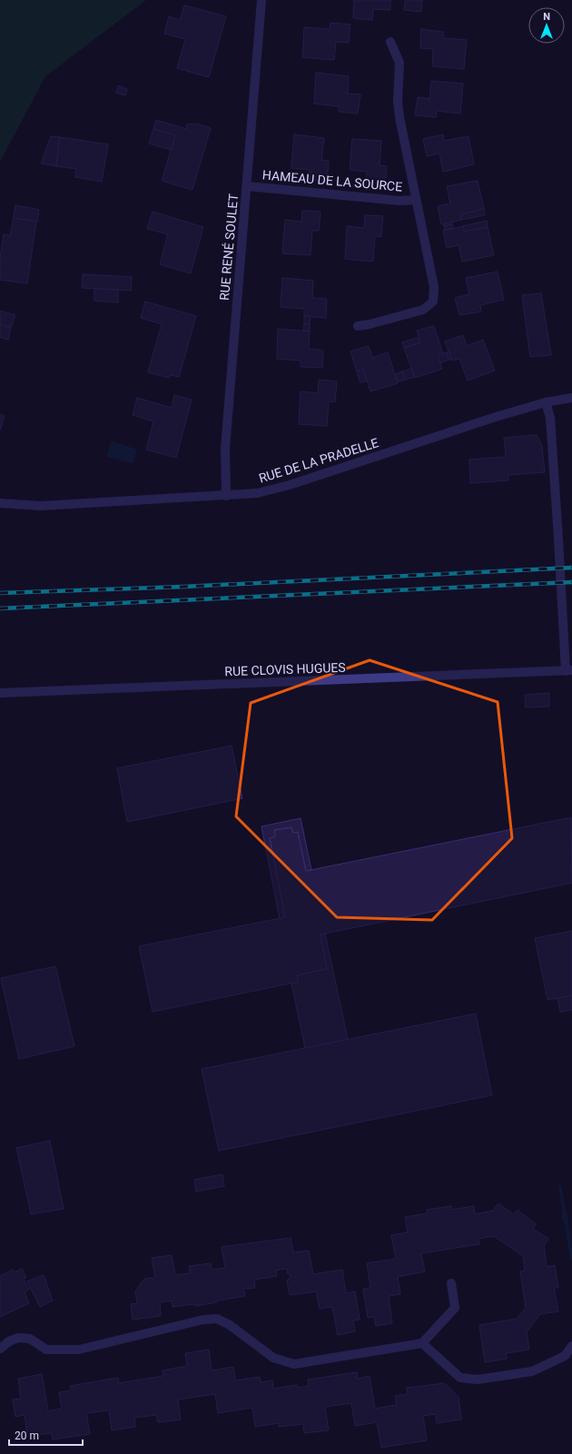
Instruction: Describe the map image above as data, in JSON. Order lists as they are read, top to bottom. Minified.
{"streets":{"street":["HAMEAU DE LA SOURCE","RUE RENÉ SOULET","RUE DE LA PRADELLE","RUE CLOVIS HUGUES"]},"crossings":[["HAMEAU DE LA SOURCE","RUE RENÉ SOULET"],["RUE RENÉ SOULET","RUE DE LA PRADELLE"]],"scale_bar":"20 m","north":"top"}
